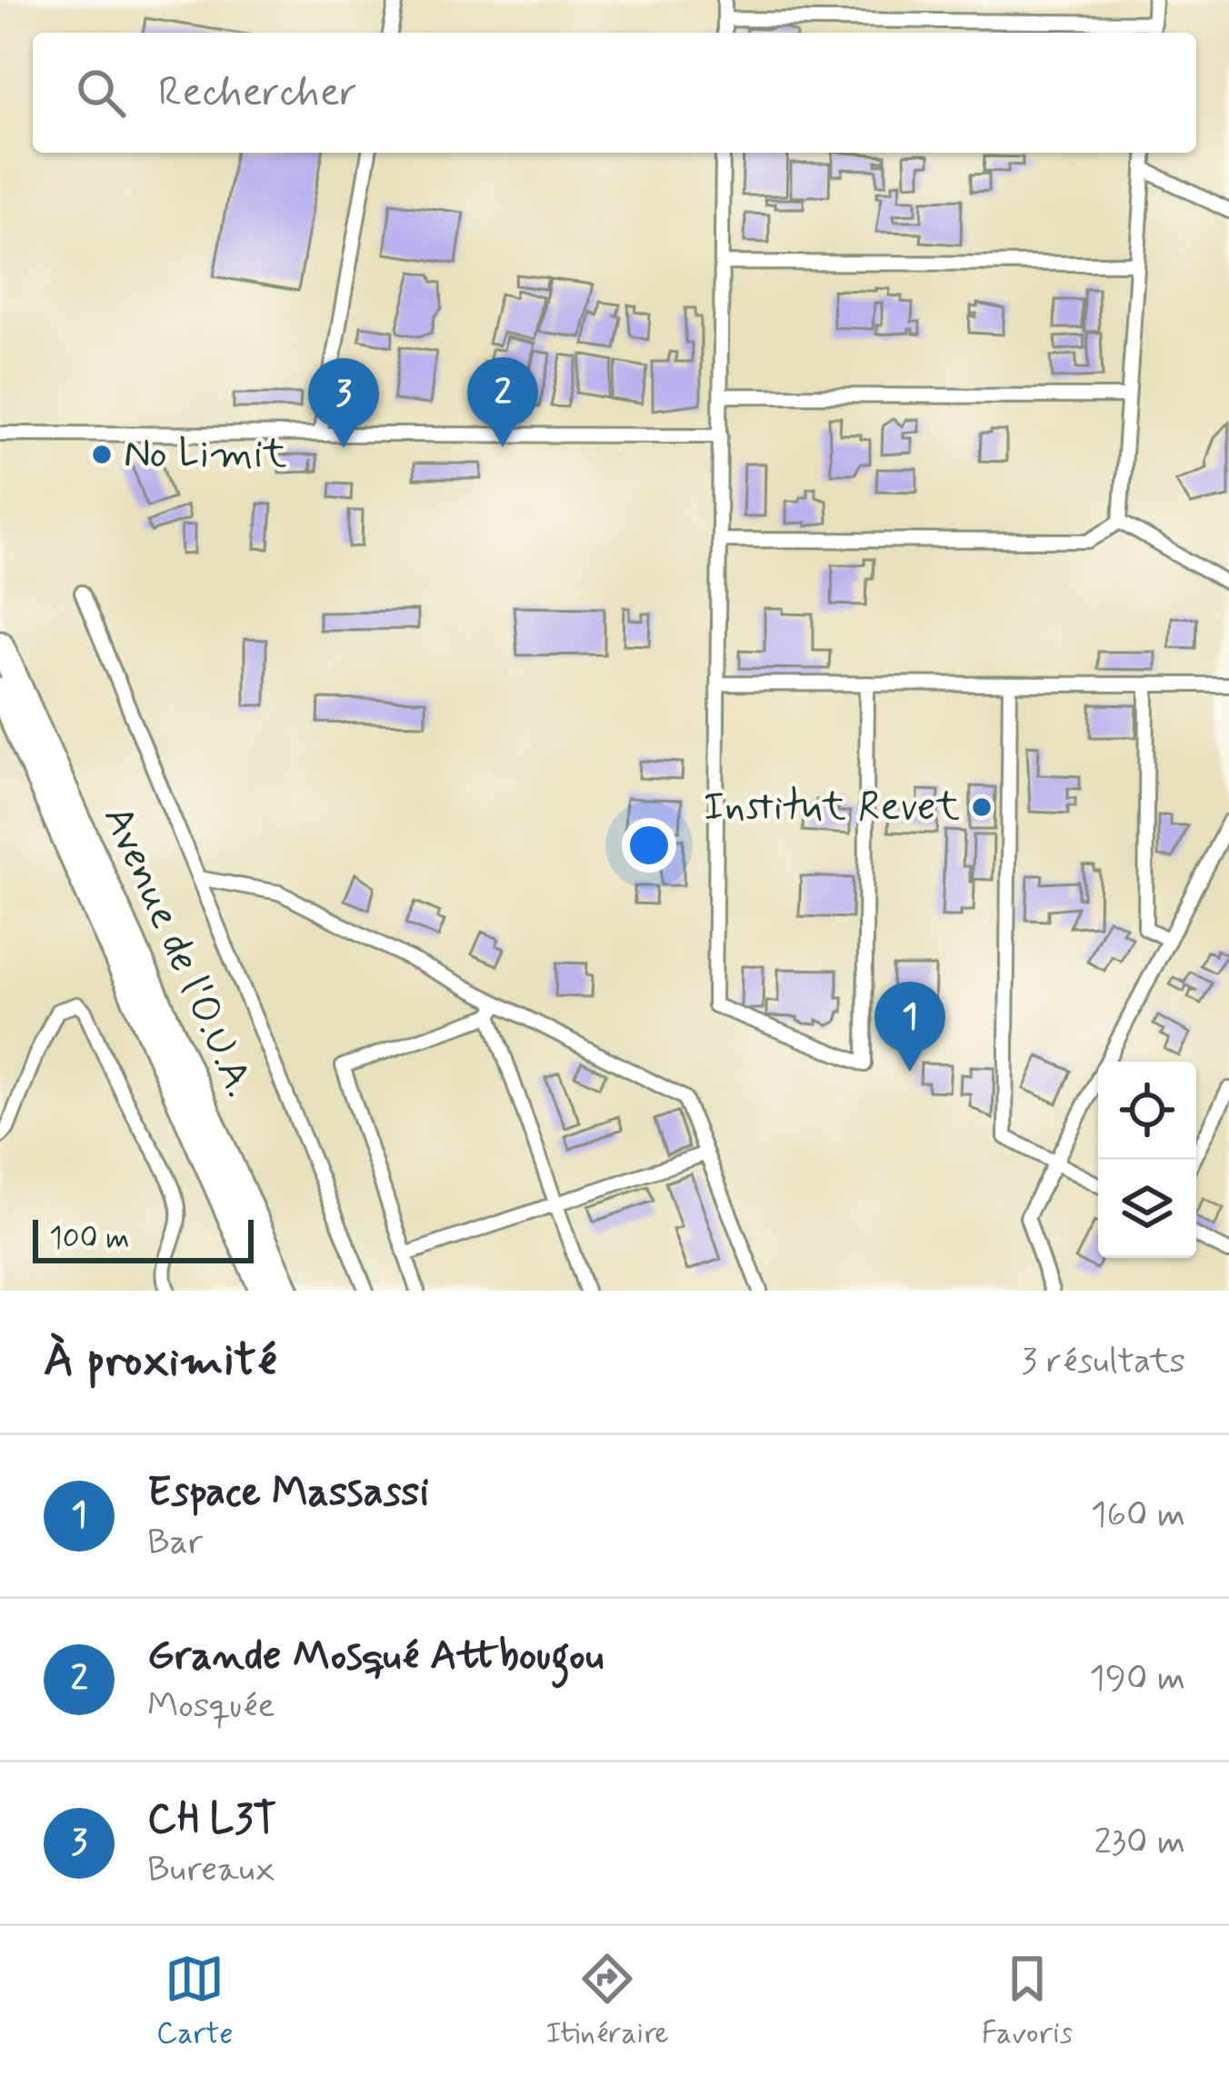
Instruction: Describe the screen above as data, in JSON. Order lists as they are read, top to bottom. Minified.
{"streets":{"highway":["Avenue de l'O.U.A."]},"places":["No Limit","Institut Revet"],"scale_bar":"100 m","page":{"search":"Rechercher","pins":["2","3","1"],"scale":"100 m","heading":["À proximité","3 résultats"],"list":[{"mark":"1","name":"Espace Massassi","note":"Bar","value":"160 m"},{"mark":"2","name":"Grande Mosqué Attbougou","note":"Mosquée","value":"190 m"},{"mark":"3","name":"CH L3T","note":"Bureaux","value":"230 m"}],"nav":["Carte","Itinéraire","Favoris"]}}
